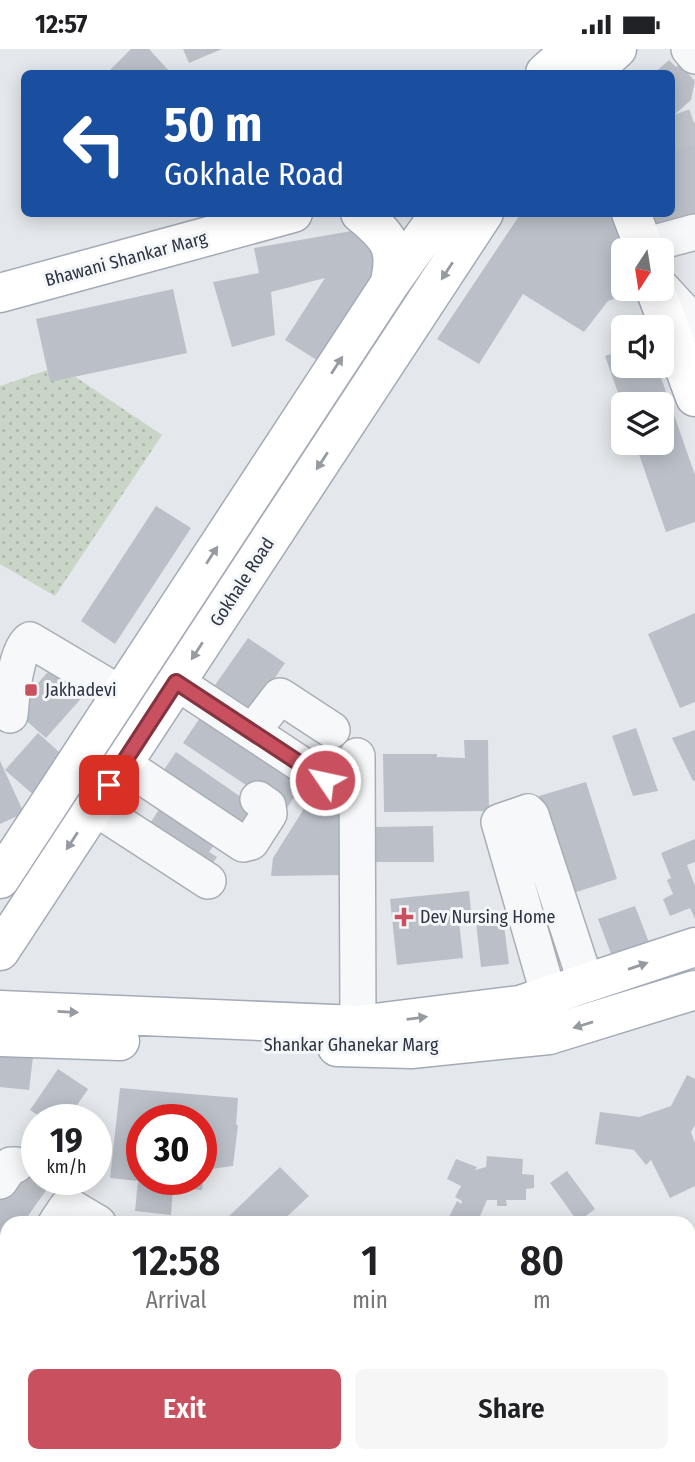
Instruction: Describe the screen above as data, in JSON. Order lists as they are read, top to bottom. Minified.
{"streets":{"main road":["Bhawani Shankar Marg","Gokhale Road","Shankar Ghanekar Marg"]},"places":{"transit":["Jakhadevi"],"health":["Dev Nursing Home"]},"north":"bottom","page":{"status":"12:57","turn":["50 m","Gokhale Road"],"speed":"19 km/h","limit":"30","eta":["12:58","Arrival","1","min","80","m"],"buttons":["Exit","Share"]}}
